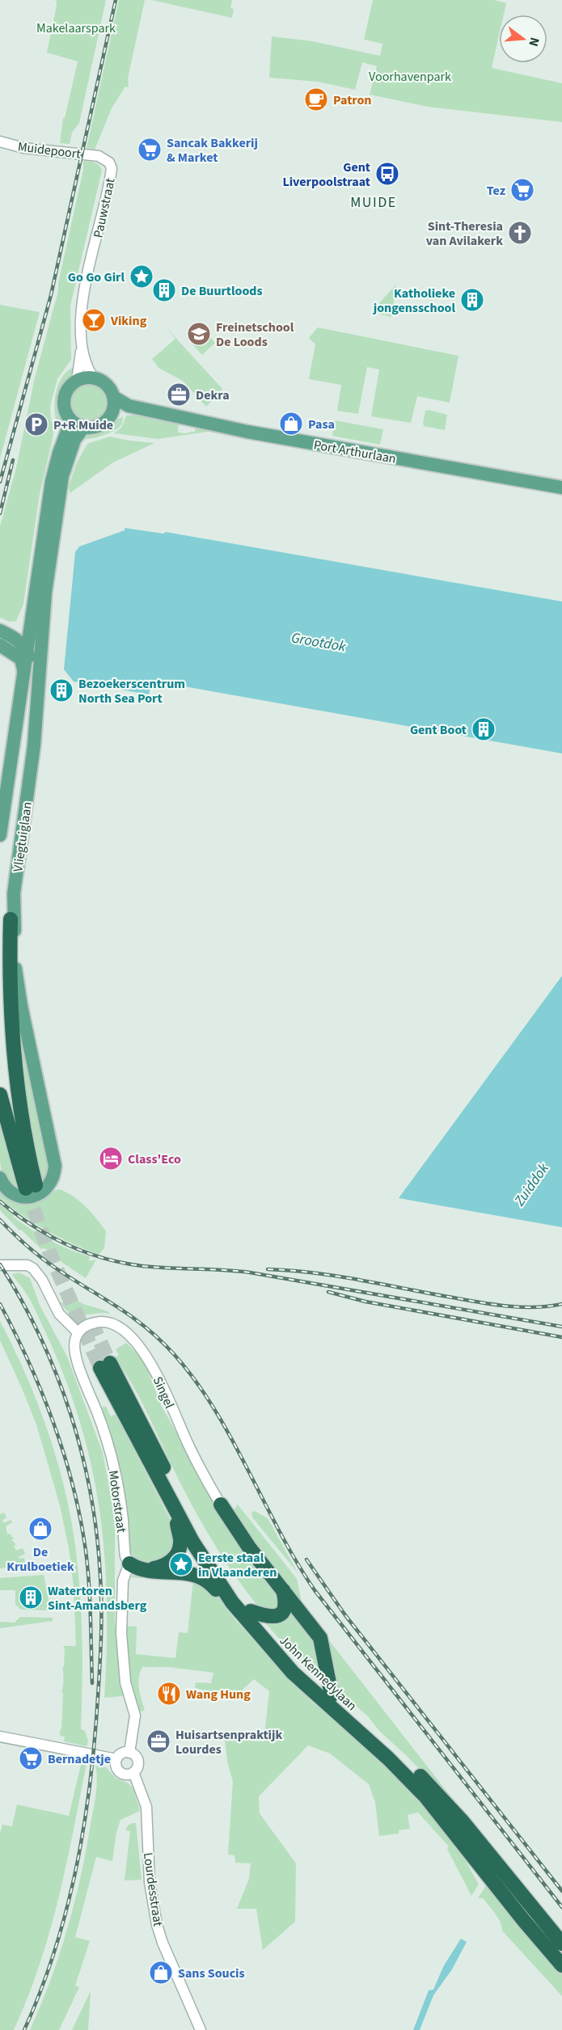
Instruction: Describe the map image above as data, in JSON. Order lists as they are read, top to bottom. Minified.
{"streets":{"highway":["John Kennedylaan"],"main road":["Port Arthurlaan","Vliegtuiglaan"],"street":["Muidepoort","Pauwstraat","Singel","Motorstraat","Lourdesstraat"]},"crossings":[["Muidepoort","Pauwstraat"],["Port Arthurlaan","Vliegtuiglaan"],["Singel","Motorstraat"]],"districts":["MUIDE"],"water":["Grootdok","Zuiddok"],"parks":["Makelaarspark","Voorhavenpark"],"places":{"cafe":["Patron"],"supermarket":["Sancak Bakkerij & Market","Tez","Bernadetje"],"bus stop":["Gent Liverpoolstraat"],"church":["Sint-Theresia van Avilakerk"],"place":["Go Go Girl","Eerste staal in Vlaanderen"],"building":["De Buurtloods","Katholieke jongensschool","Bezoekerscentrum North Sea Port","Gent Boot","Watertoren Sint-Amandsberg"],"bar":["Viking"],"school or university":["Freinetschool De Loods"],"office":["Dekra","Huisartsenpraktijk Lourdes"],"shop":["Pasa","De Krulboetiek","Sans Soucis"],"parking":["P+R Muide"],"hotel":["Class'Eco"],"restaurant":["Wang Hung"]},"north":"right"}
